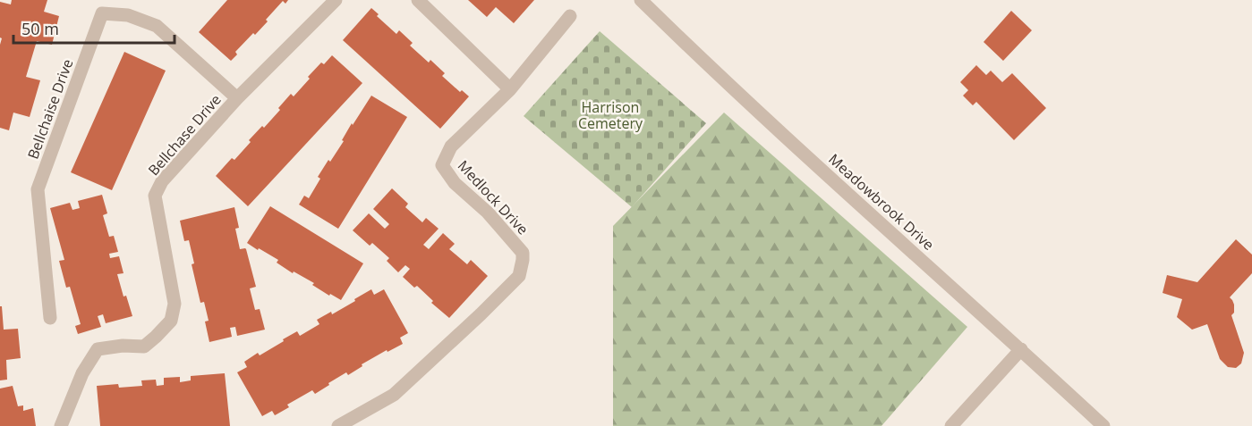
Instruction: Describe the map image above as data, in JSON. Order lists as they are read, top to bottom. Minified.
{"streets":{"street":["Bellchaise Drive","Bellchase Drive","Medlock Drive","Meadowbrook Drive"]},"crossings":[["Bellchaise Drive","Bellchase Drive"]],"parks":["Harrison Cemetery"],"scale_bar":"50 m"}
